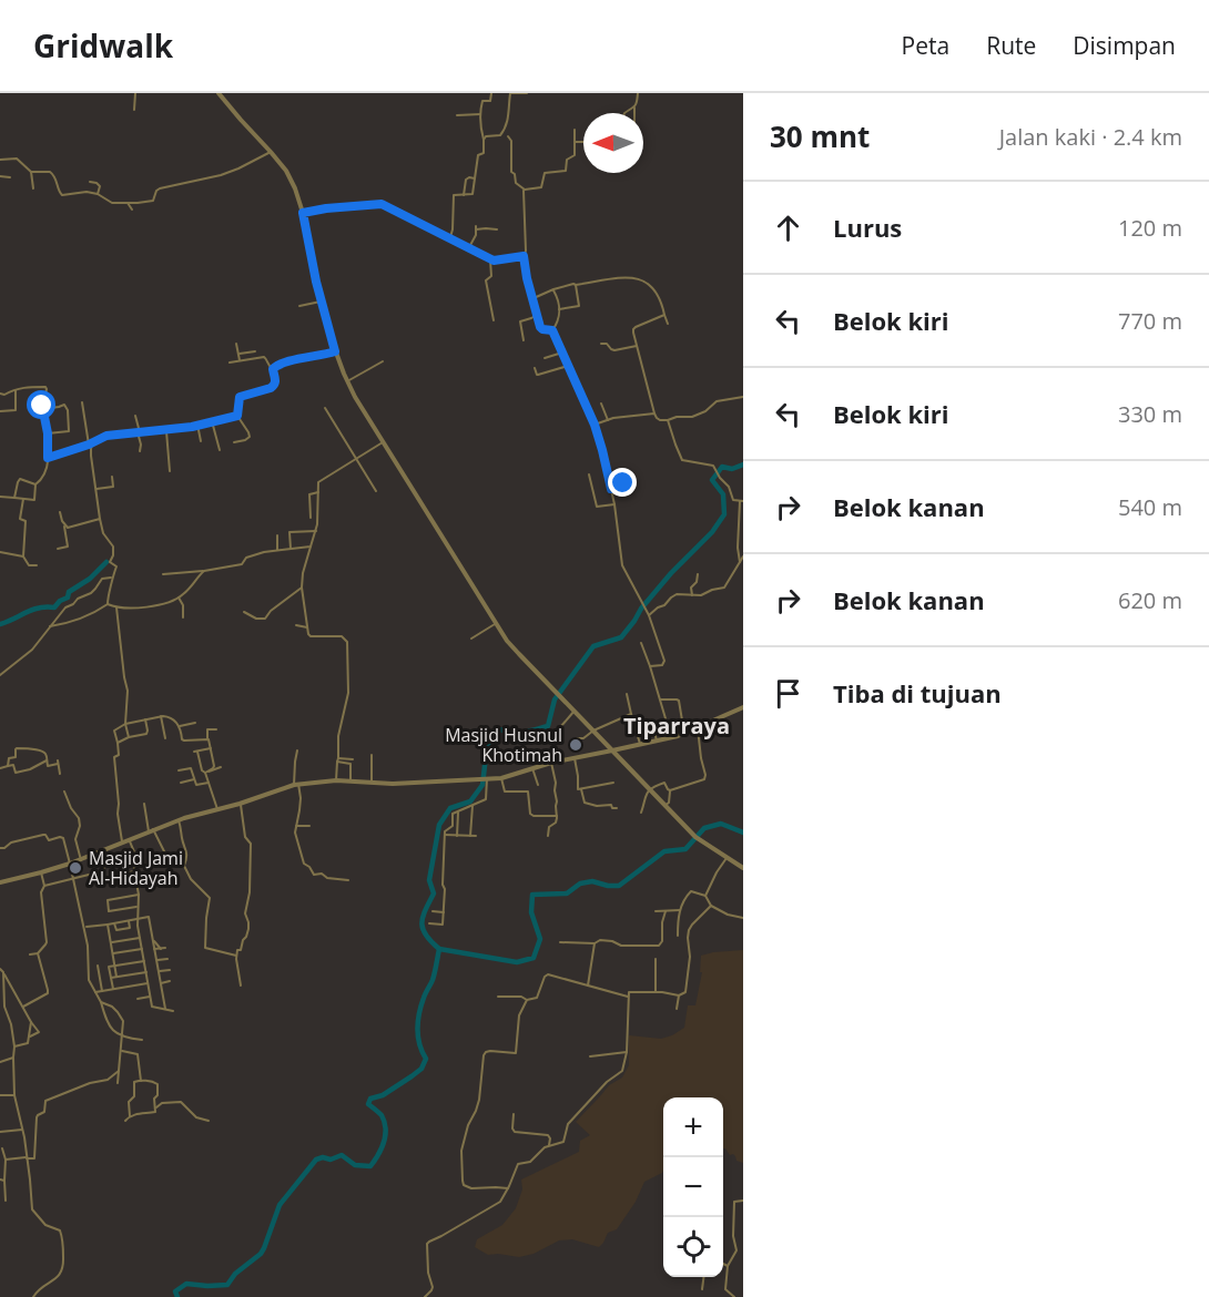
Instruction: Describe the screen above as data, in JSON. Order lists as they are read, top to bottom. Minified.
{"districts":["Tiparraya"],"places":["Masjid Husnul Khotimah","Masjid Jami Al-Hidayah"],"north":"left","page":{"header":"Gridwalk","nav":["Peta","Rute","Disimpan"],"heading":["30 mnt","Jalan kaki · 2.4 km"],"list":[["Lurus","120 m"],["Belok kiri","770 m"],["Belok kiri","330 m"],["Belok kanan","540 m"],["Belok kanan","620 m"],"Tiba di tujuan"],"map_buttons":["+","−"]}}
